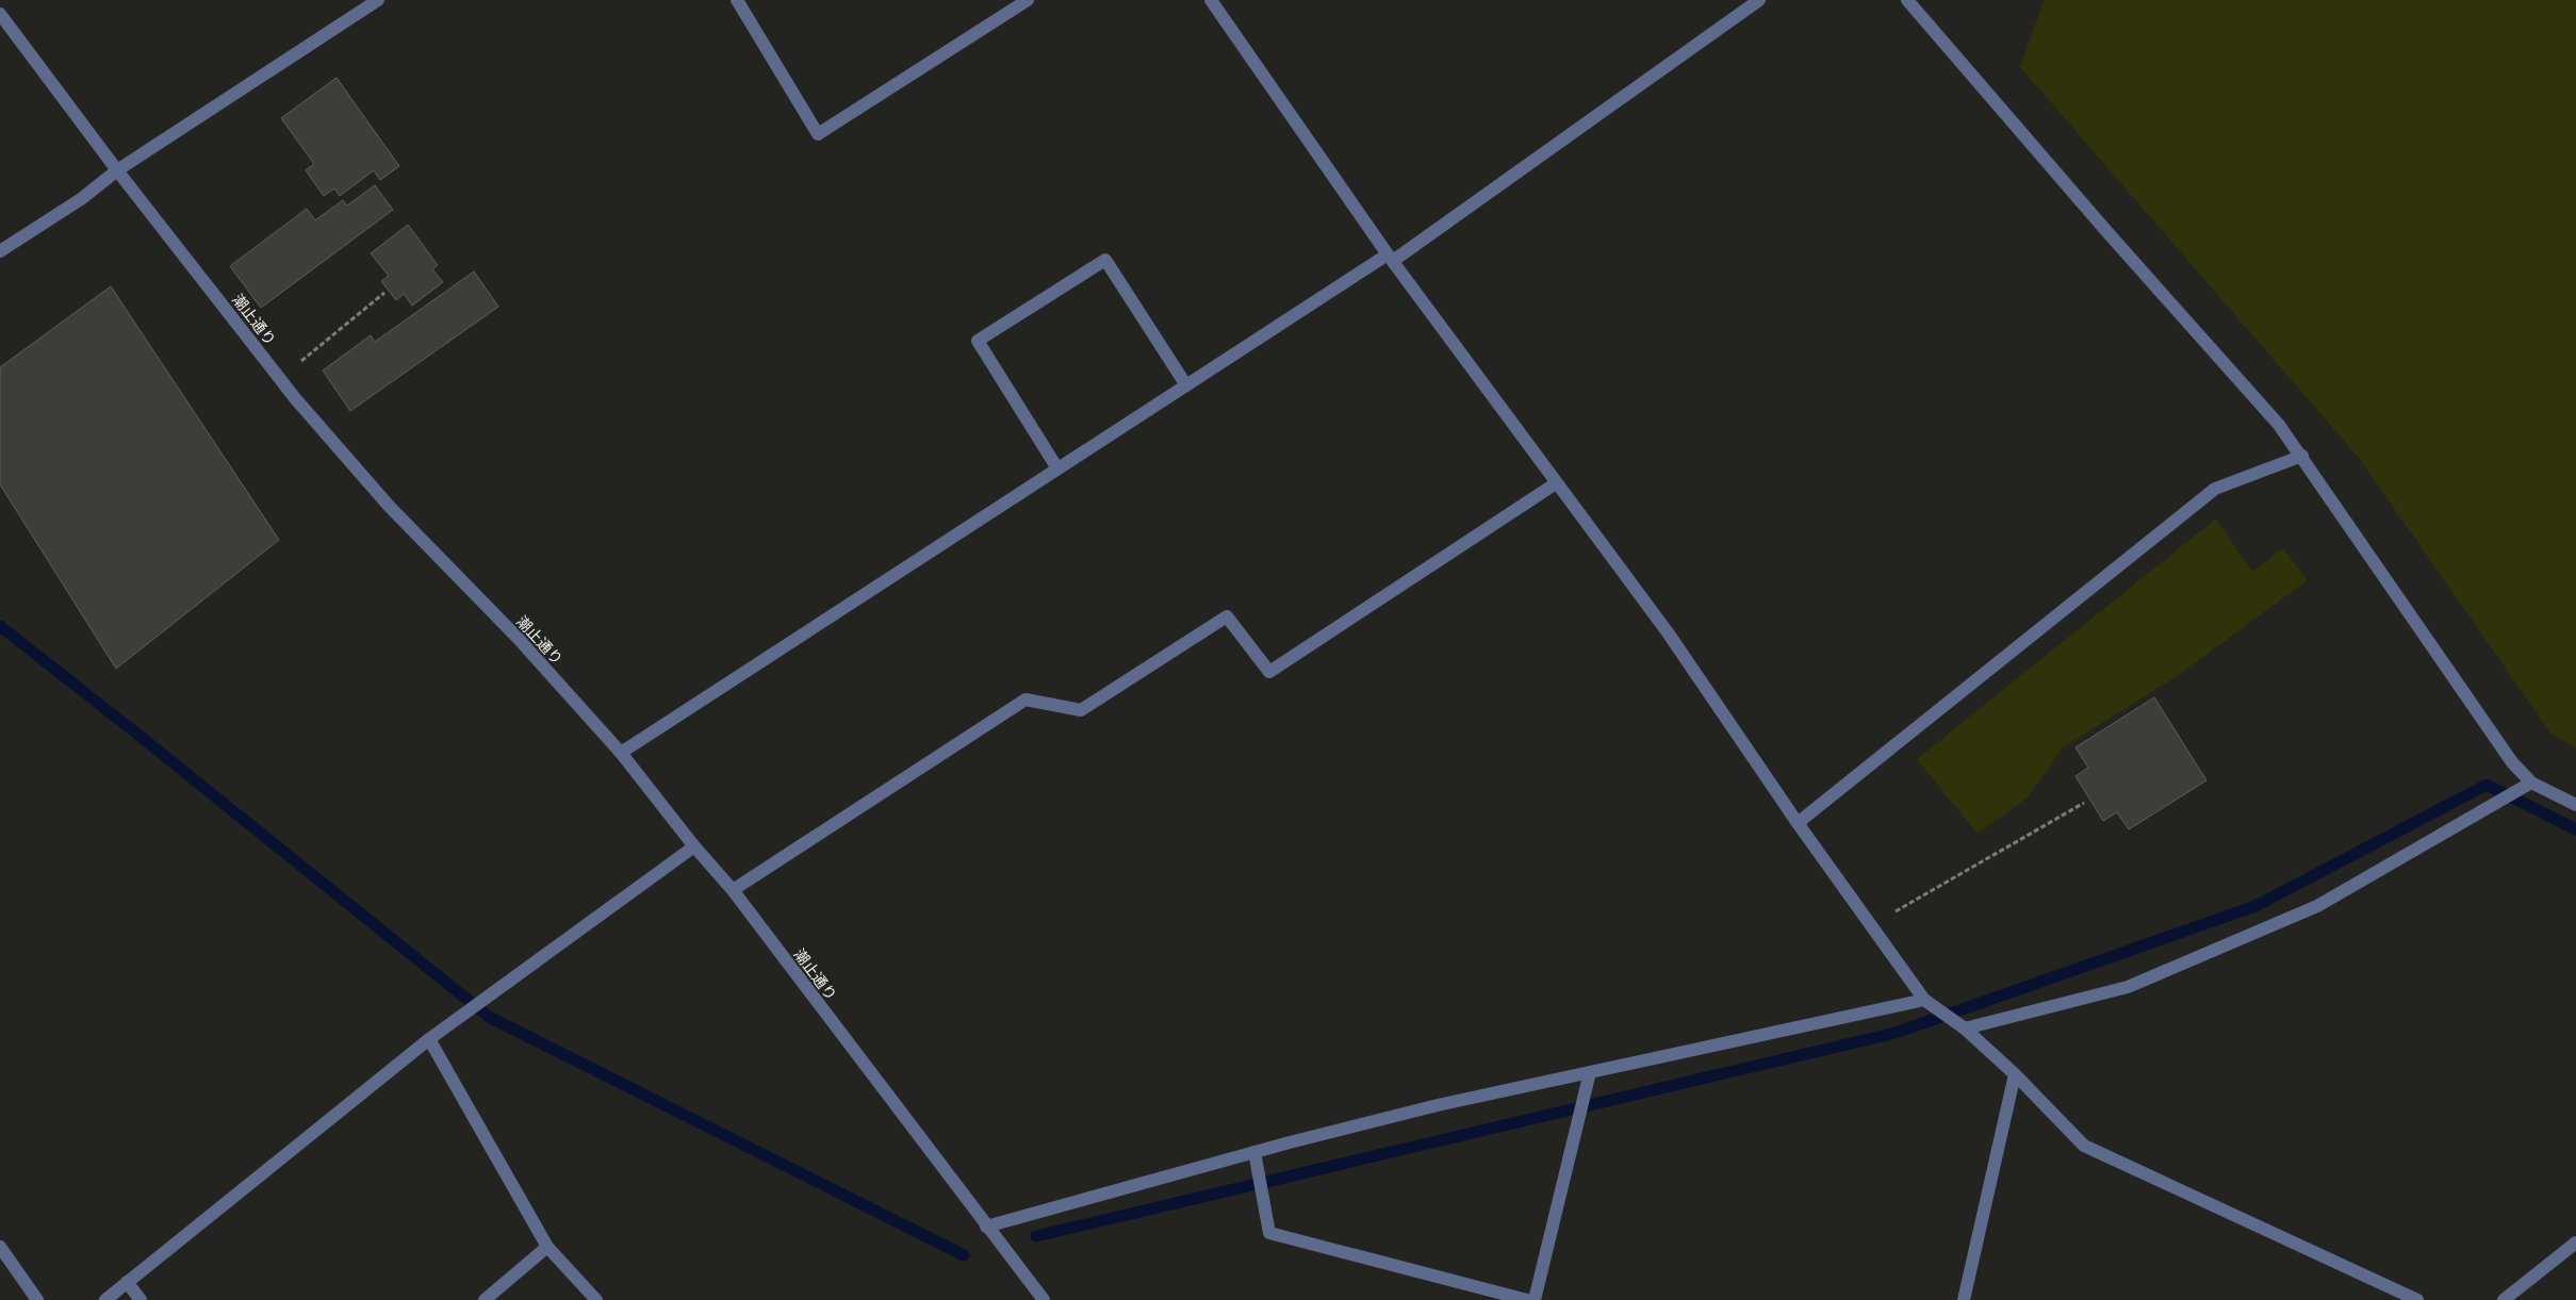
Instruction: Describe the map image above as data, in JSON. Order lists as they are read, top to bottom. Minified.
{"streets":{"street":["潮止通り"]}}
